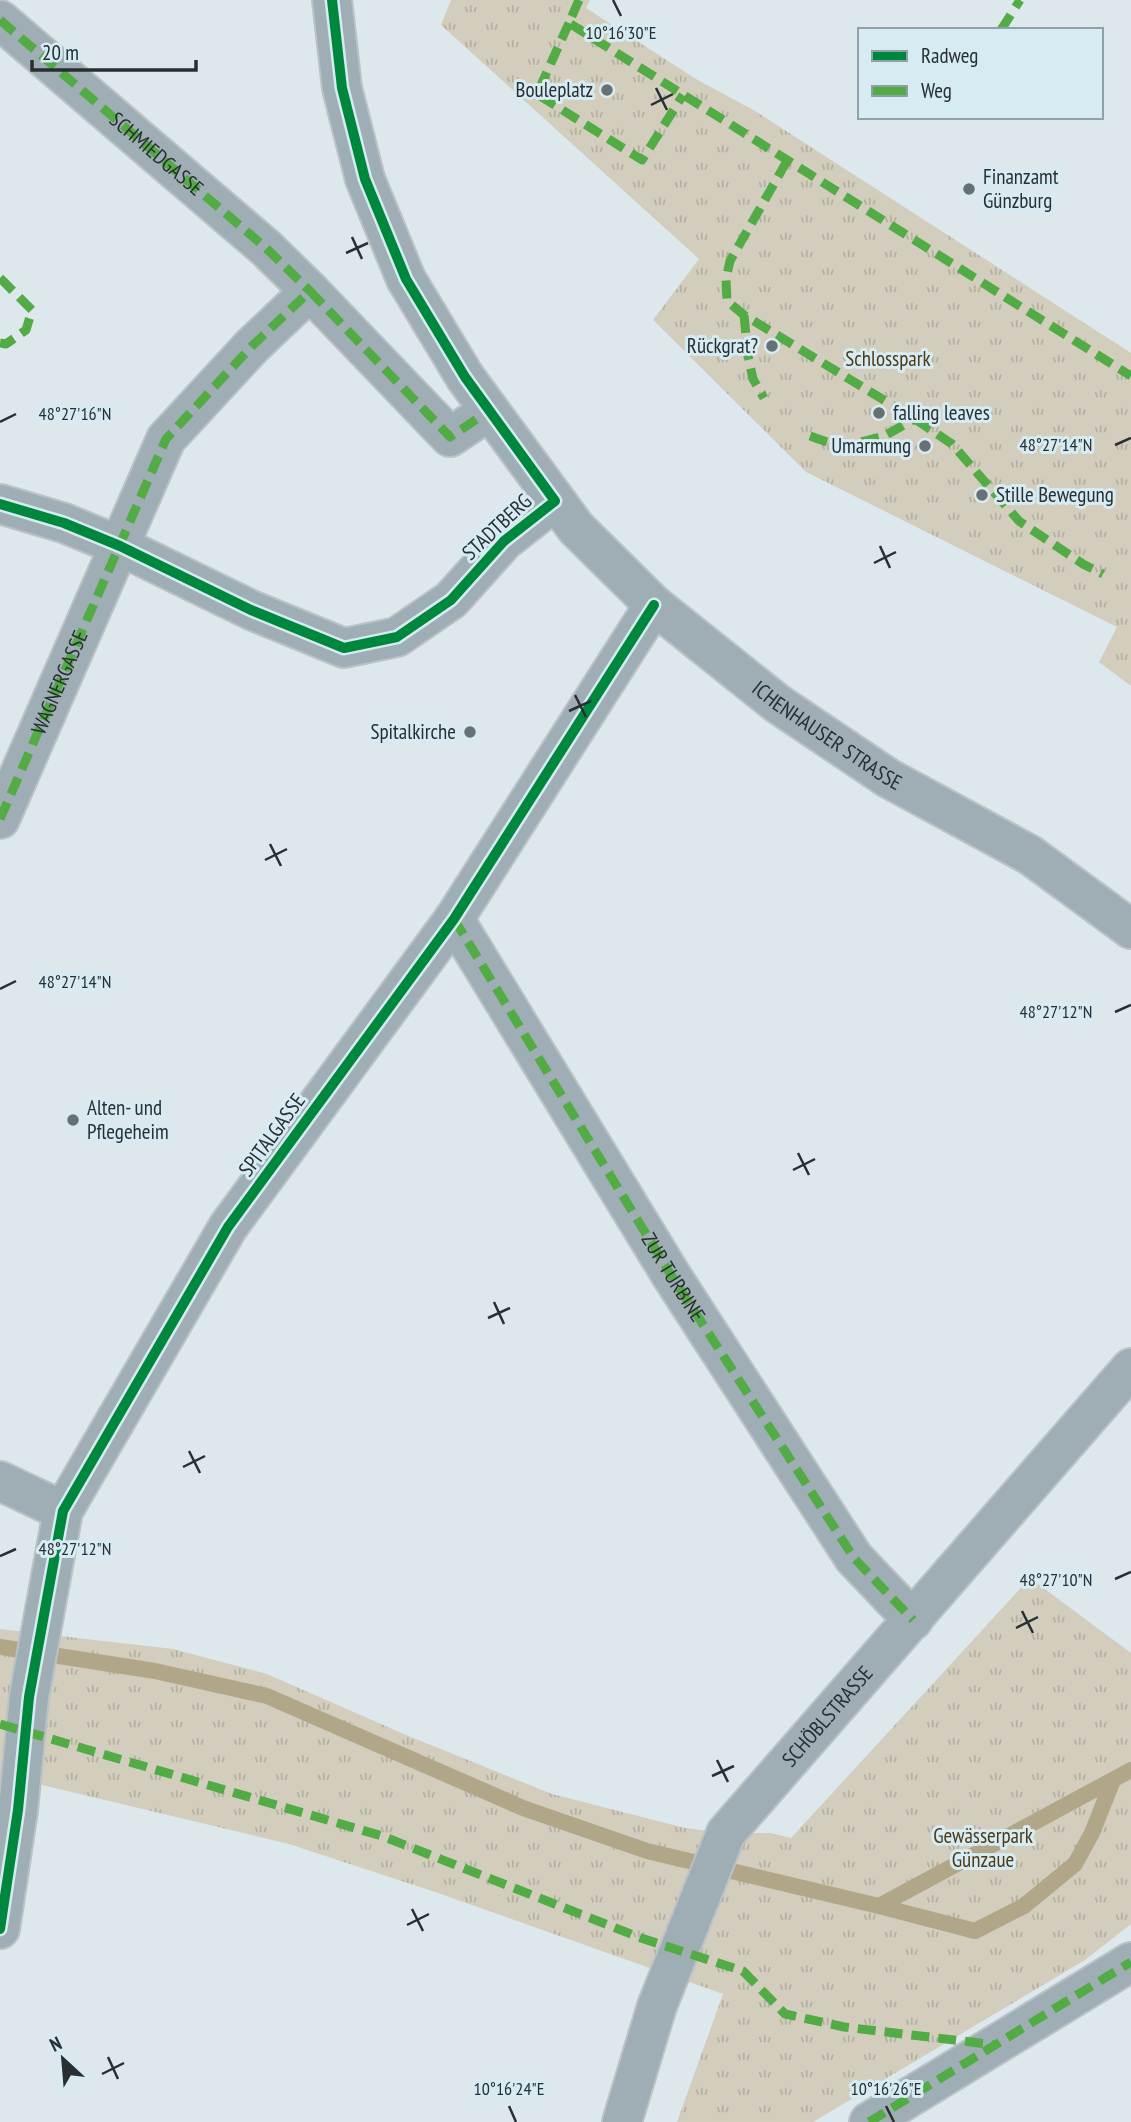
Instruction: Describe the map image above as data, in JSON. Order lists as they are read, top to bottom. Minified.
{"streets":{"street":["SCHMIEDGASSE","STADTBERG","WAGNERGASSE","ICHENHAUSER STRASSE","SPITALGASSE","ZUR TURBINE","SCHÖBLSTRASSE"]},"crossings":[["STADTBERG","WAGNERGASSE"],["STADTBERG","ICHENHAUSER STRASSE"],["ICHENHAUSER STRASSE","SPITALGASSE"],["SPITALGASSE","ZUR TURBINE"],["ZUR TURBINE","SCHÖBLSTRASSE"]],"parks":["Schlosspark","Gewässerpark Günzaue"],"places":["Bouleplatz","Finanzamt Günzburg","Rückgrat?","falling leaves","Umarmung","Stille Bewegung","Spitalkirche","Alten- und Pflegeheim"],"legend":["Radweg","Weg"],"scale_bar":"20 m","north":"top left","coordinates":["10°16'30\"E","48°27'16\"N","48°27'14\"N","48°27'12\"N","48°27'10\"N","10°16'24\"E","10°16'26\"E"]}
